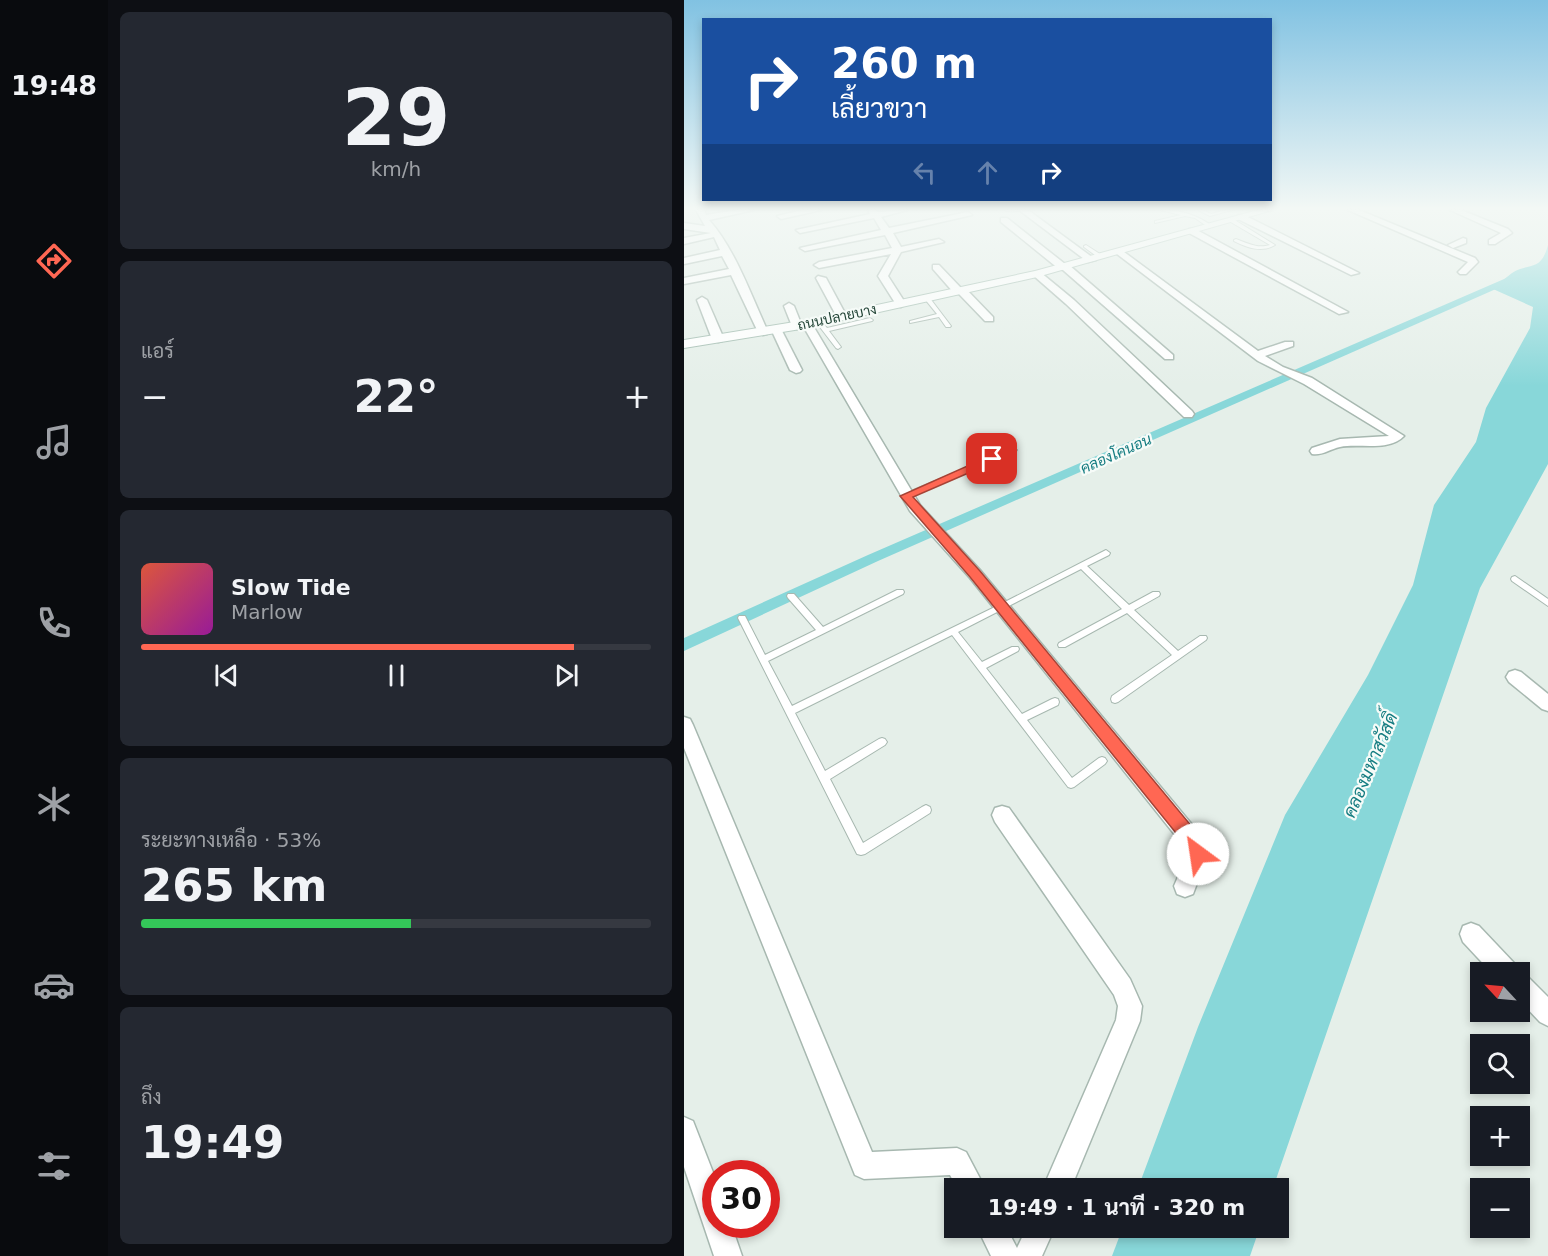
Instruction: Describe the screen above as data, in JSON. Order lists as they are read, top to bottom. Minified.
{"streets":{"street":["ถนนปลายบาง"]},"water":["คลองโคนอน","คลองมหาสวัสดิ์"],"north":"top left","page":{"tabs":"19:48","tile":[["29","km/h"],"แอร์",["ระยะทางเหลือ · 53%","265 km"],["ถึง","19:49"]],"turn":["260 m","เลี้ยวขวา"],"heat":["−","22°","+"],"song":["Slow Tide","Marlow"],"map_buttons":["+","−"],"limit":"30","trip":"19:49 · 1 นาที · 320 m"}}
